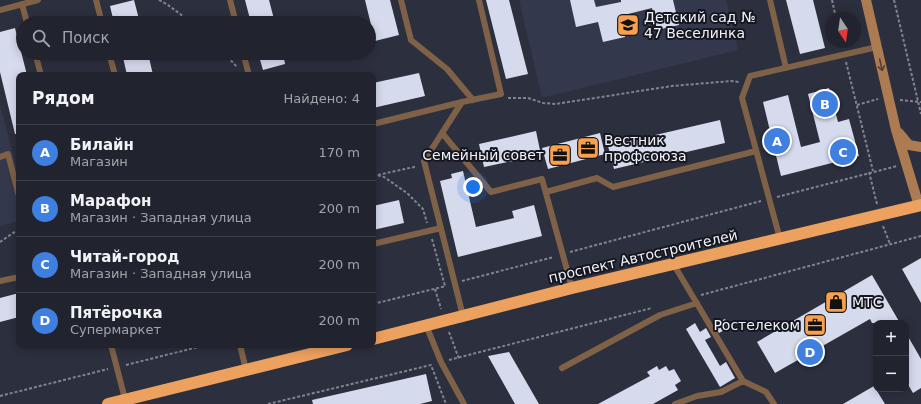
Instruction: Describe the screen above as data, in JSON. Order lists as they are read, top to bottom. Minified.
{"streets":{"highway":["проспект Автостроителей"]},"places":{"school or university":["Детский сад № 47 Веселинка"],"office":["Вестник профсоюза","Семейный совет","Ростелеком"],"shop":["МТС"]},"north":"bottom","page":{"search":"Поиск","heading":["Рядом","Найдено: 4"],"pins":["B","A","C","D"],"list":[{"mark":"A","name":"Билайн","note":"Магазин","value":"170 m"},{"mark":"B","name":"Марафон","note":"Магазин · Западная улица","value":"200 m"},{"mark":"C","name":"Читай-город","note":"Магазин · Западная улица","value":"200 m"},{"mark":"D","name":"Пятёрочка","note":"Супермаркет","value":"200 m"}],"map_buttons":["+","−"]}}
